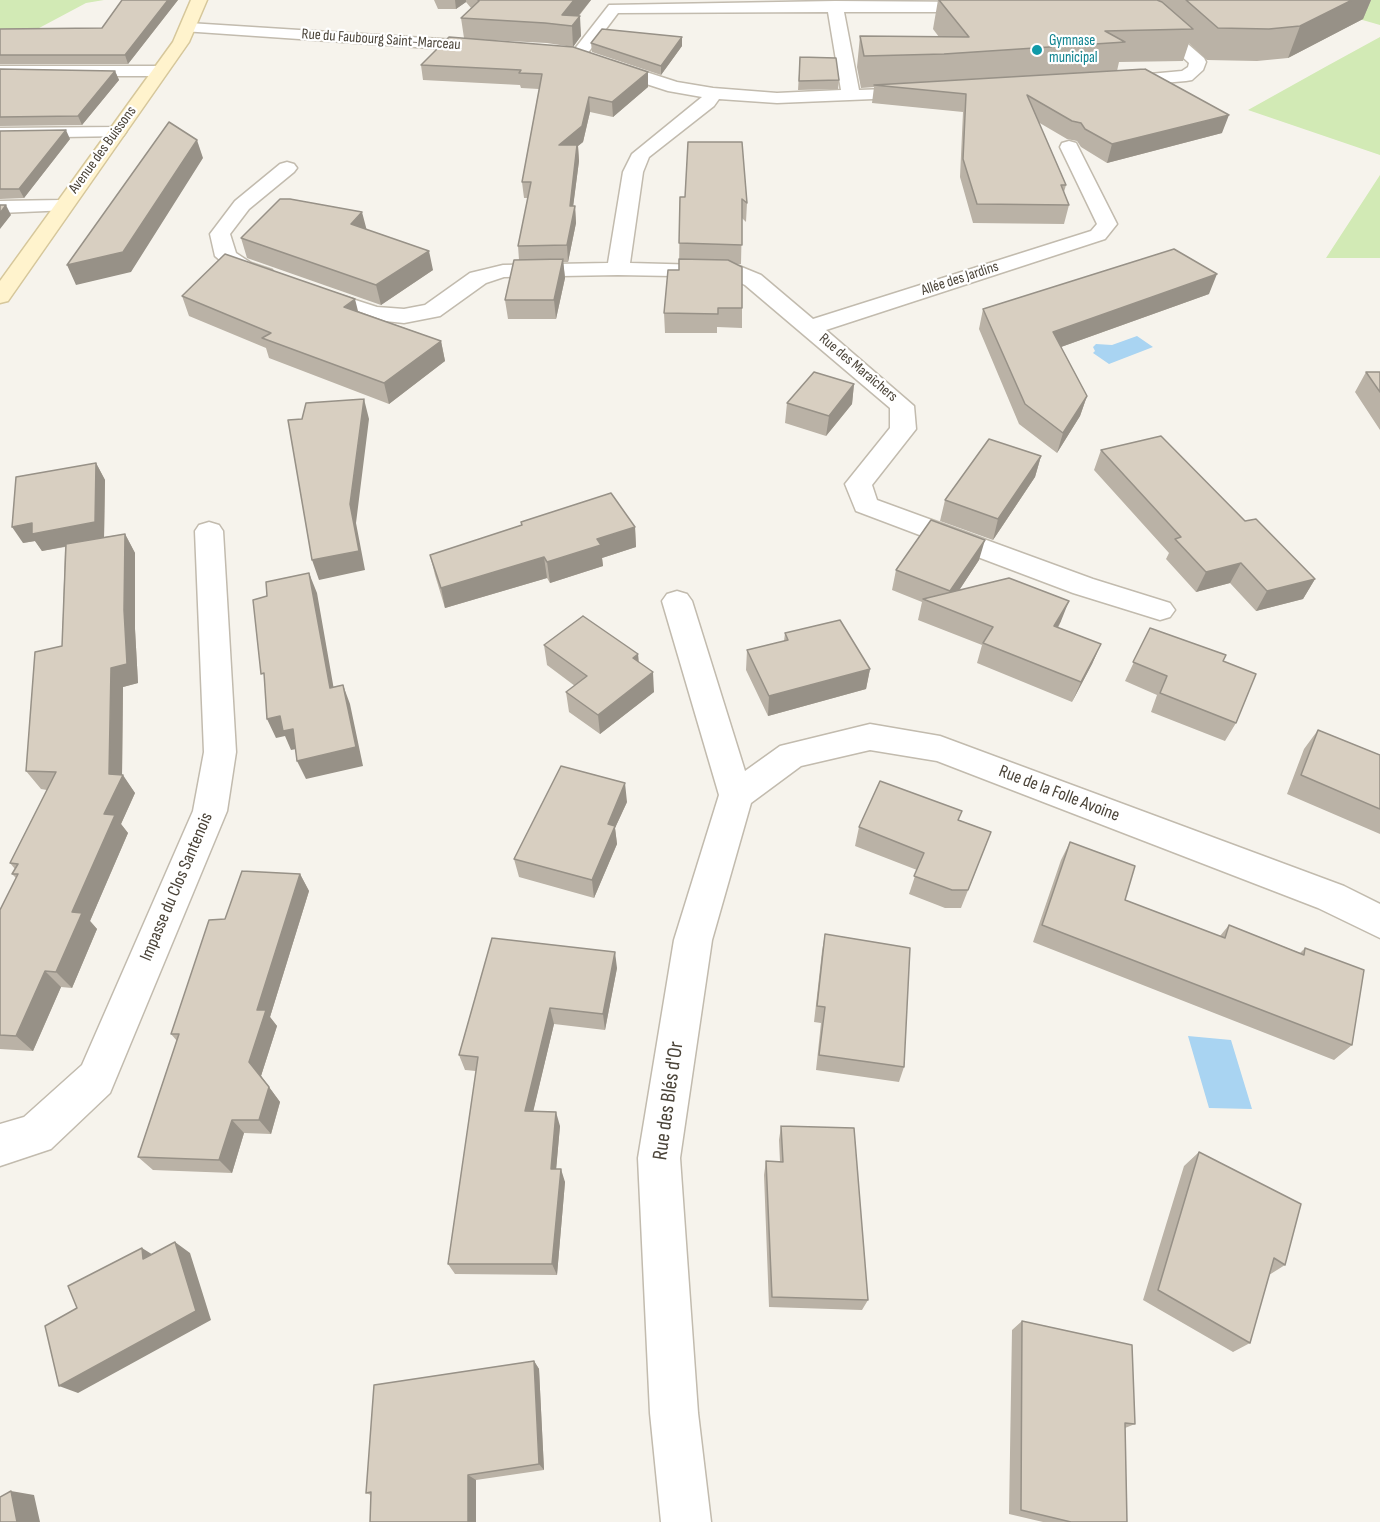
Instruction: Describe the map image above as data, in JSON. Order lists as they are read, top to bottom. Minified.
{"streets":{"street":["Rue du Faubourg Saint-Marceau","Avenue des Buissons","Allée des Jardins","Rue des Maraîchers","Rue de la Folle Avoine","Impasse du Clos Santenois","Rue des Blés d'Or"]},"crossings":[["Rue du Faubourg Saint-Marceau","Avenue des Buissons"],["Allée des Jardins","Rue des Maraîchers"],["Rue de la Folle Avoine","Rue des Blés d'Or"]],"places":["Gymnase municipal"]}
